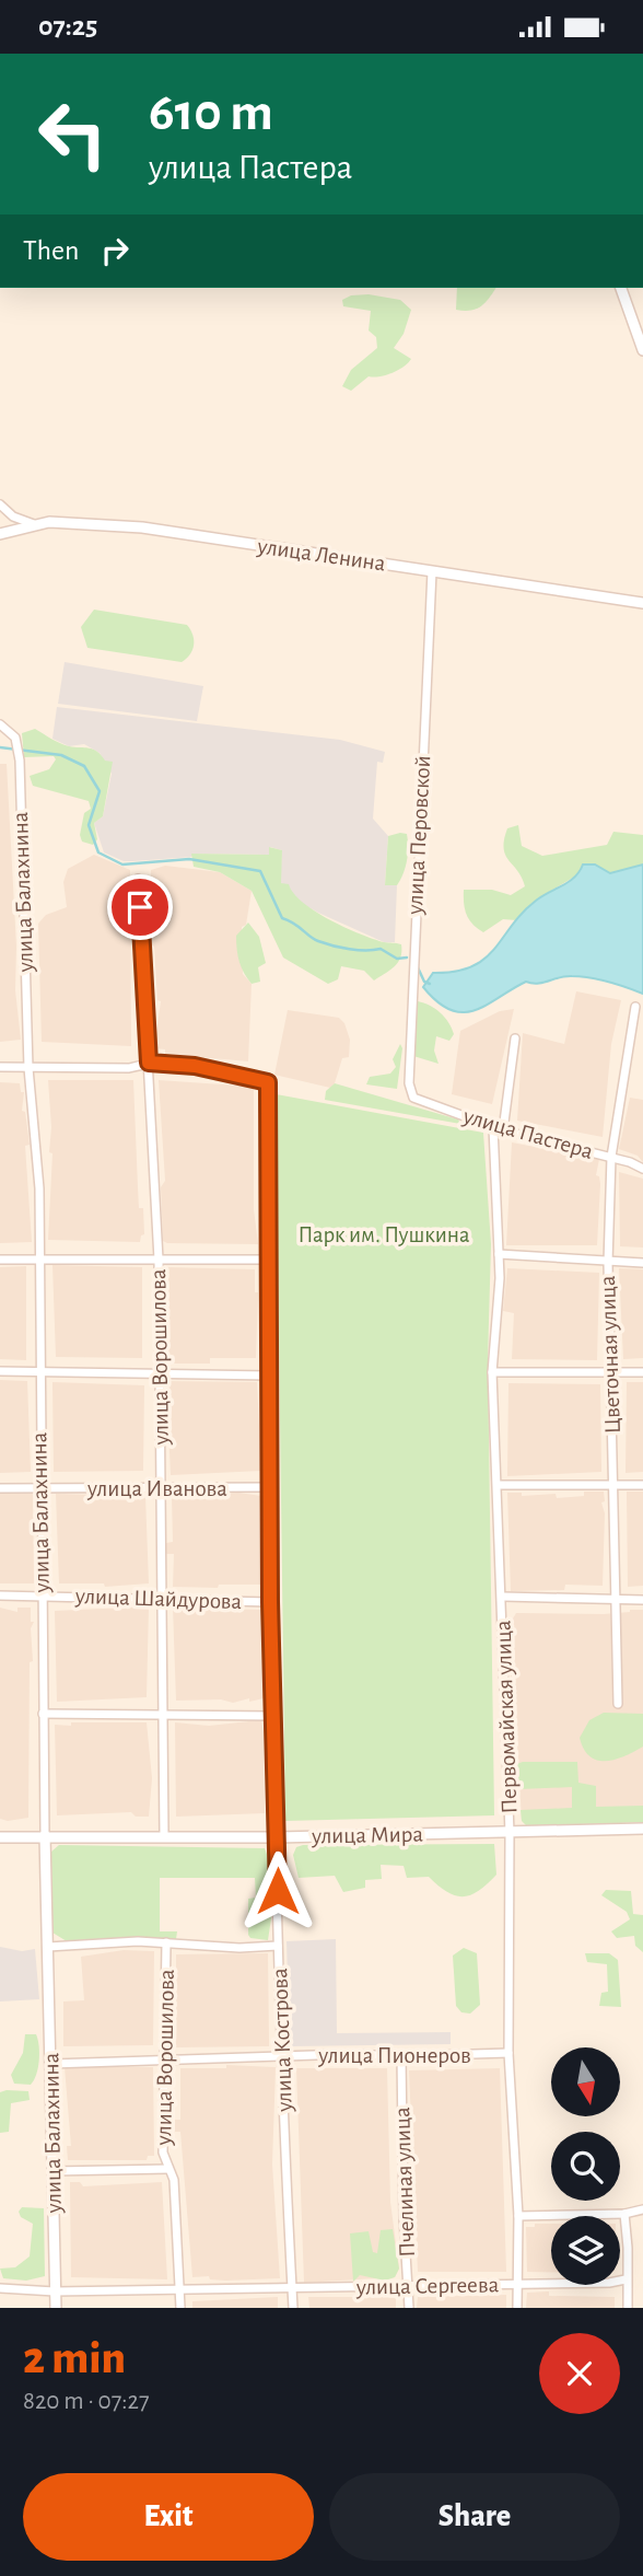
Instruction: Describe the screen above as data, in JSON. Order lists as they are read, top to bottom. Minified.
{"streets":{"street":["улица Ленина","улица Перовской","улица Балахнина","улица Пастера","Цветочная улица","улица Ворошилова","улица Иванова","улица Шайдурова","Первомайская улица","улица Мира","улица Кострова","улица Пионеров","Пчелиная улица","улица Сергеева"]},"crossings":[["улица Ленина","улица Перовской"],["улица Перовской","улица Пастера"],["улица Балахнина","улица Иванова"],["улица Балахнина","улица Шайдурова"],["улица Балахнина","улица Мира"],["улица Балахнина","улица Пионеров"],["улица Балахнина","улица Сергеева"],["улица Пастера","Цветочная улица"],["улица Пастера","Первомайская улица"],["улица Ворошилова","улица Иванова"],["улица Ворошилова","улица Шайдурова"],["улица Ворошилова","улица Мира"],["улица Ворошилова","улица Кострова"],["улица Ворошилова","улица Пионеров"],["улица Ворошилова","улица Сергеева"],["улица Иванова","улица Кострова"],["улица Шайдурова","улица Кострова"],["Первомайская улица","улица Мира"],["Первомайская улица","улица Пионеров"],["Первомайская улица","улица Сергеева"],["улица Мира","улица Кострова"],["улица Кострова","улица Пионеров"],["улица Кострова","улица Сергеева"],["улица Пионеров","Пчелиная улица"],["Пчелиная улица","улица Сергеева"]],"parks":["Парк им. Пушкина"],"north":"bottom","page":{"status":"07:25","turn":["610 m","улица Пастера"],"then":"Then","heading":["2 min","820 m · 07:27"],"buttons":["Exit","Share"]}}
